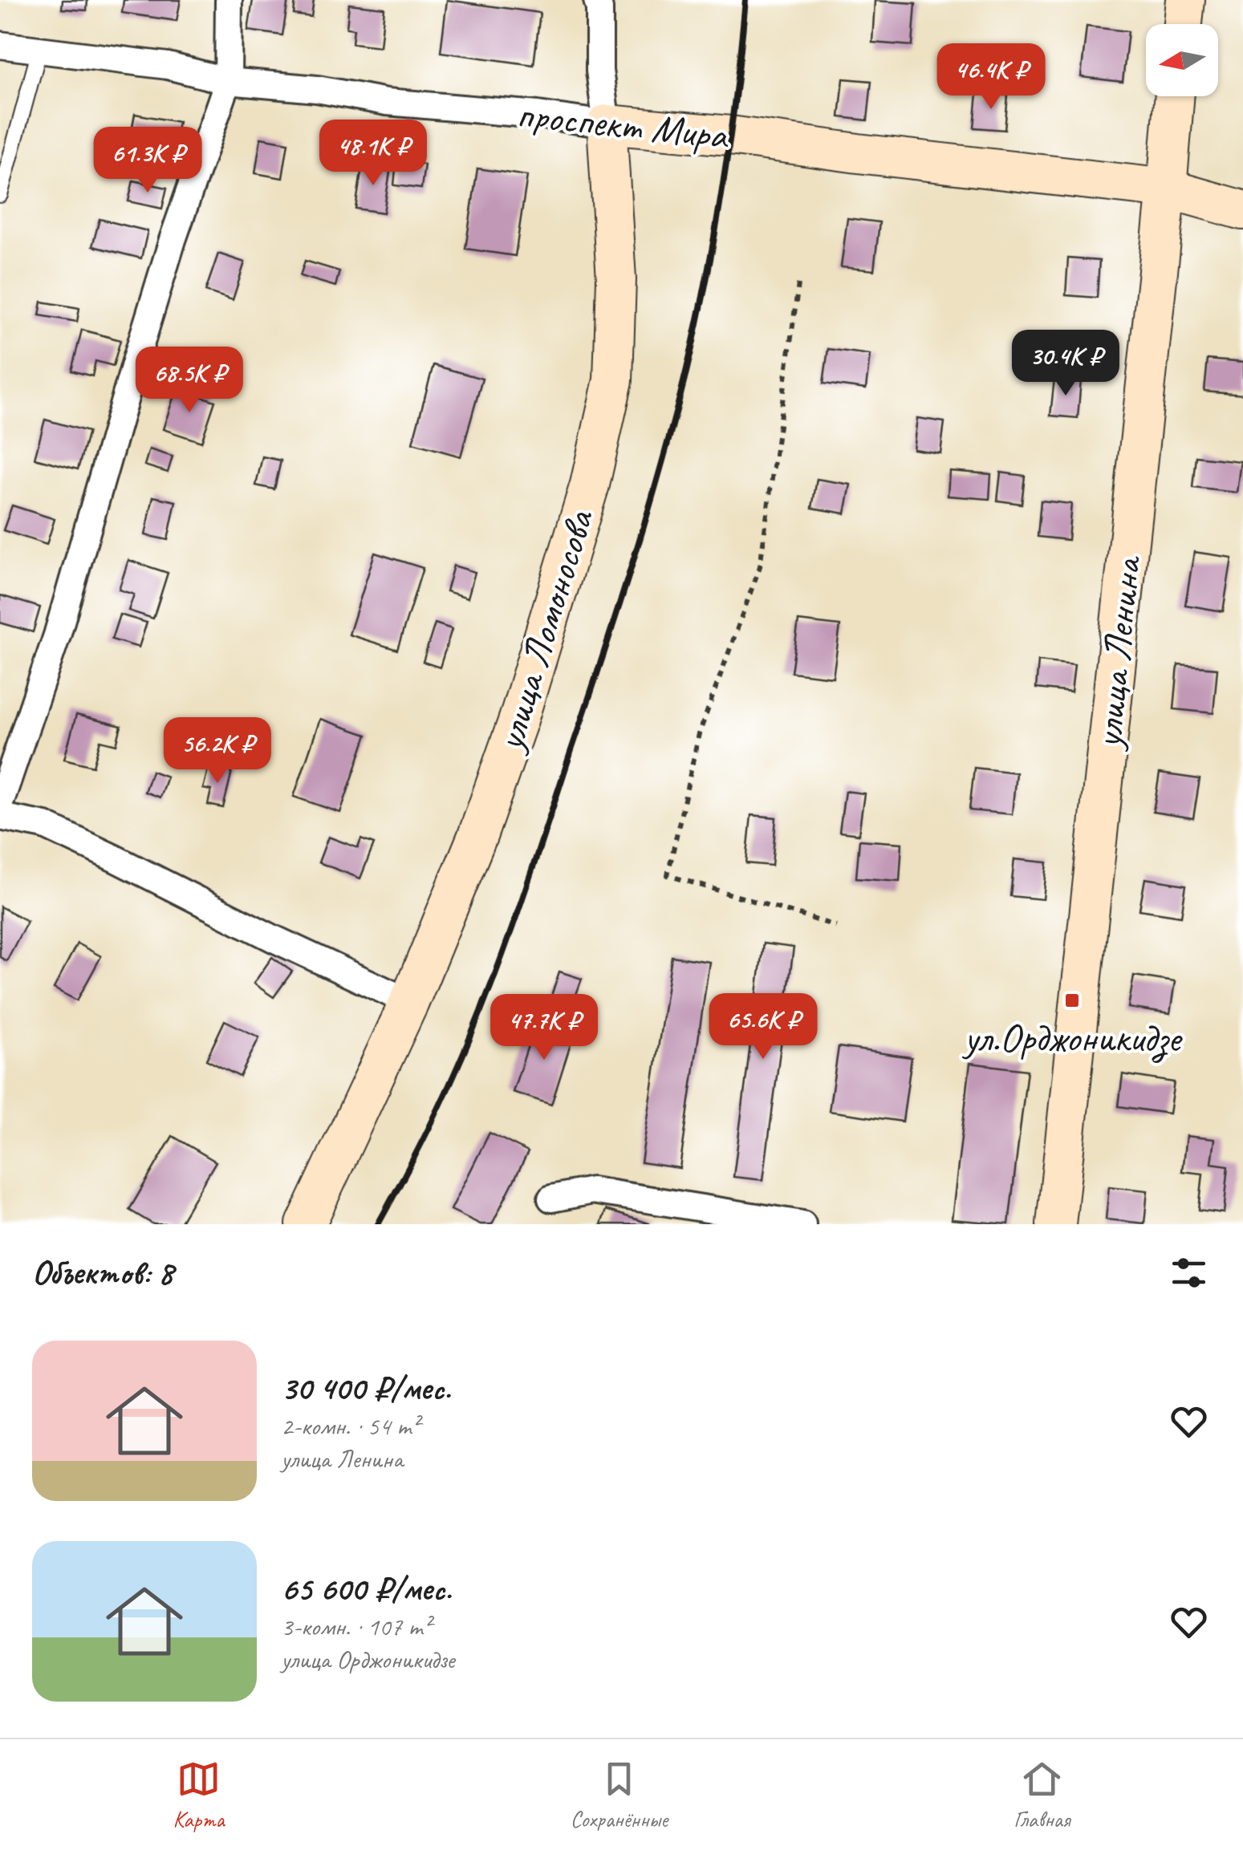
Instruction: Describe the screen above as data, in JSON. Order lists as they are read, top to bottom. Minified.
{"streets":{"street":["проспект Мира","улица Ломоносова","улица Ленина"]},"crossings":[["проспект Мира","улица Ломоносова"],["проспект Мира","улица Ленина"]],"places":{"transit":["ул.Орджоникидзе"]},"north":"left","page":{"price":["46.4K ₽","48.1K ₽","61.3K ₽","30.4K ₽","68.5K ₽","56.2K ₽","65.6K ₽","47.7K ₽"],"heading":"Объектов: 8","list":[{"name":"30 400 ₽/мес.","note":"2-комн. · 54 m² · улица Ленина"},{"name":"65 600 ₽/мес.","note":"3-комн. · 107 m² · улица Орджоникидзе"}],"tabs":["Карта","Сохранённые","Главная"]}}
